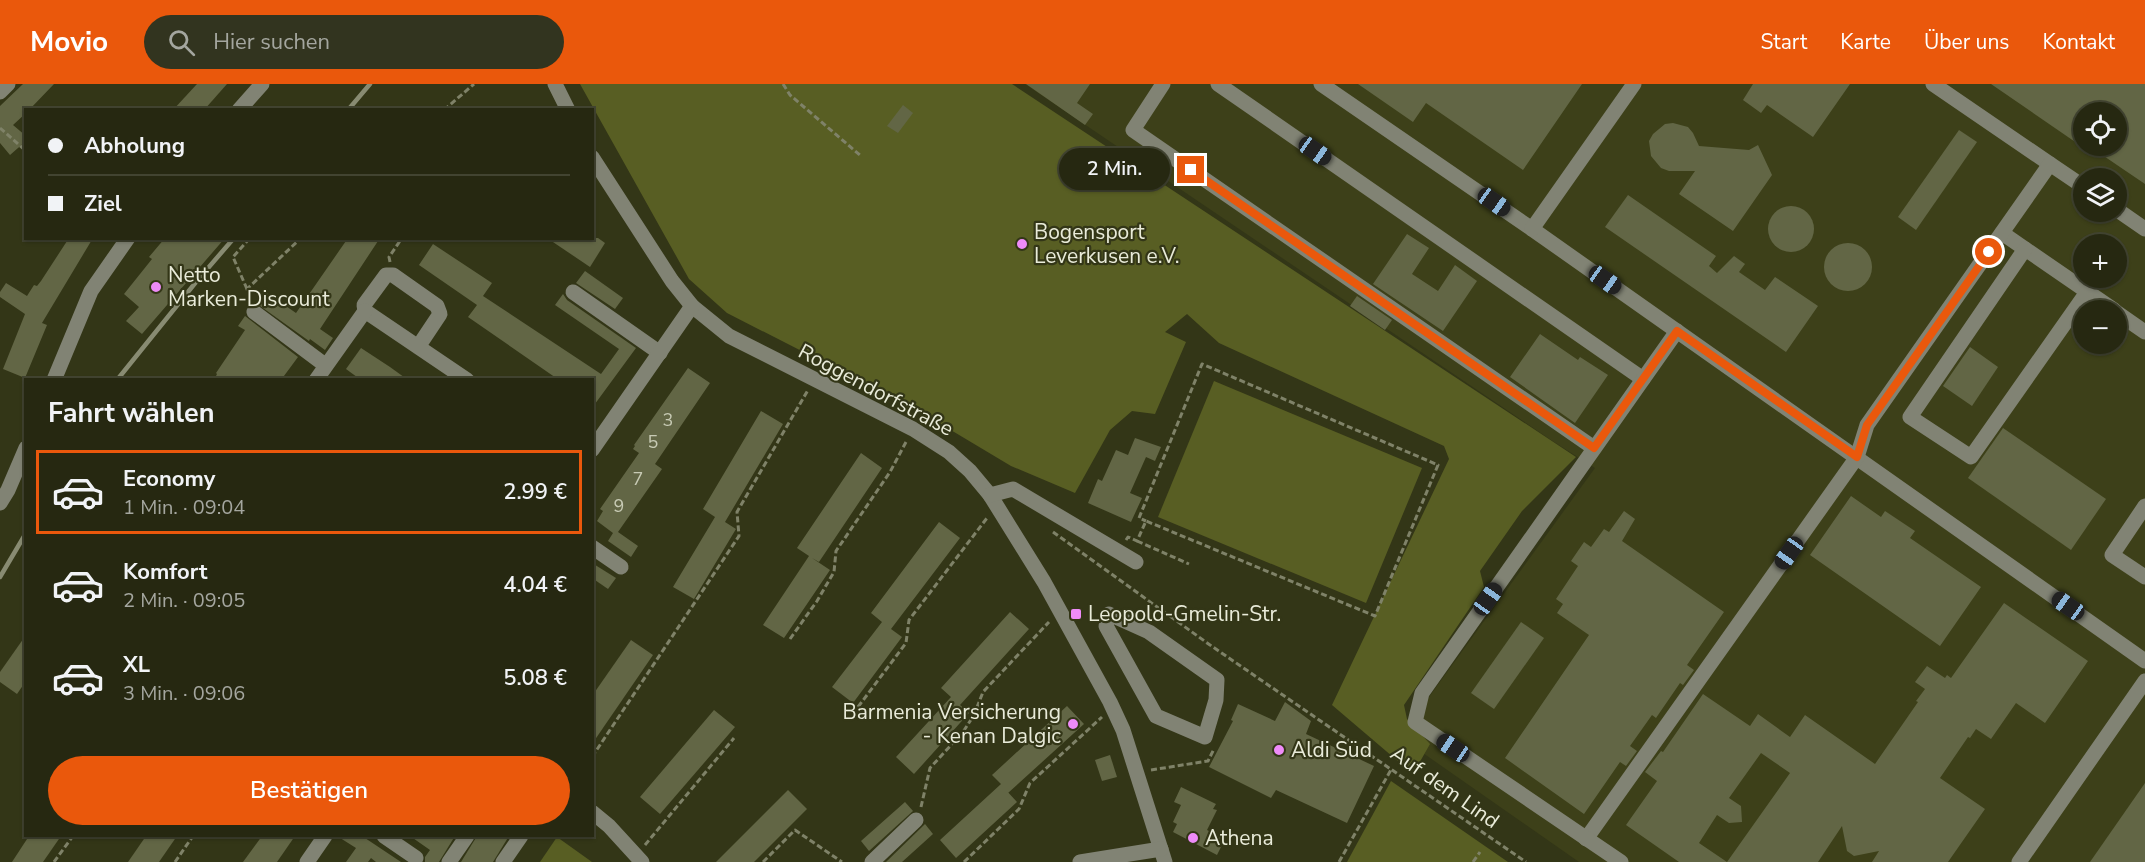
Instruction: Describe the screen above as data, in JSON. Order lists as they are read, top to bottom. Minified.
{"streets":{"street":["Roggendorfstraße"],"path":["Auf dem Lind"]},"places":{"other":["Bogensport Leverkusen e.V.","Netto Marken-Discount","Barmenia Versicherung - Kenan Dalgic","Aldi Süd","Athena"],"transit":["Leopold-Gmelin-Str."]},"house_numbers":["3","5","7","9"],"page":{"header":"Movio","search":"Hier suchen","nav":["Start","Karte","Über uns","Kontakt"],"map_buttons":["+","−"],"banner":["Abholung","Ziel"],"bubble":"2 Min.","heading":"Fahrt wählen","list":[{"name":"Economy","note":"1 Min. · 09:04","value":"2.99 €"},{"name":"Komfort","note":"2 Min. · 09:05","value":"4.04 €"},{"name":"XL","note":"3 Min. · 09:06","value":"5.08 €"}],"buttons":"Bestätigen"}}
